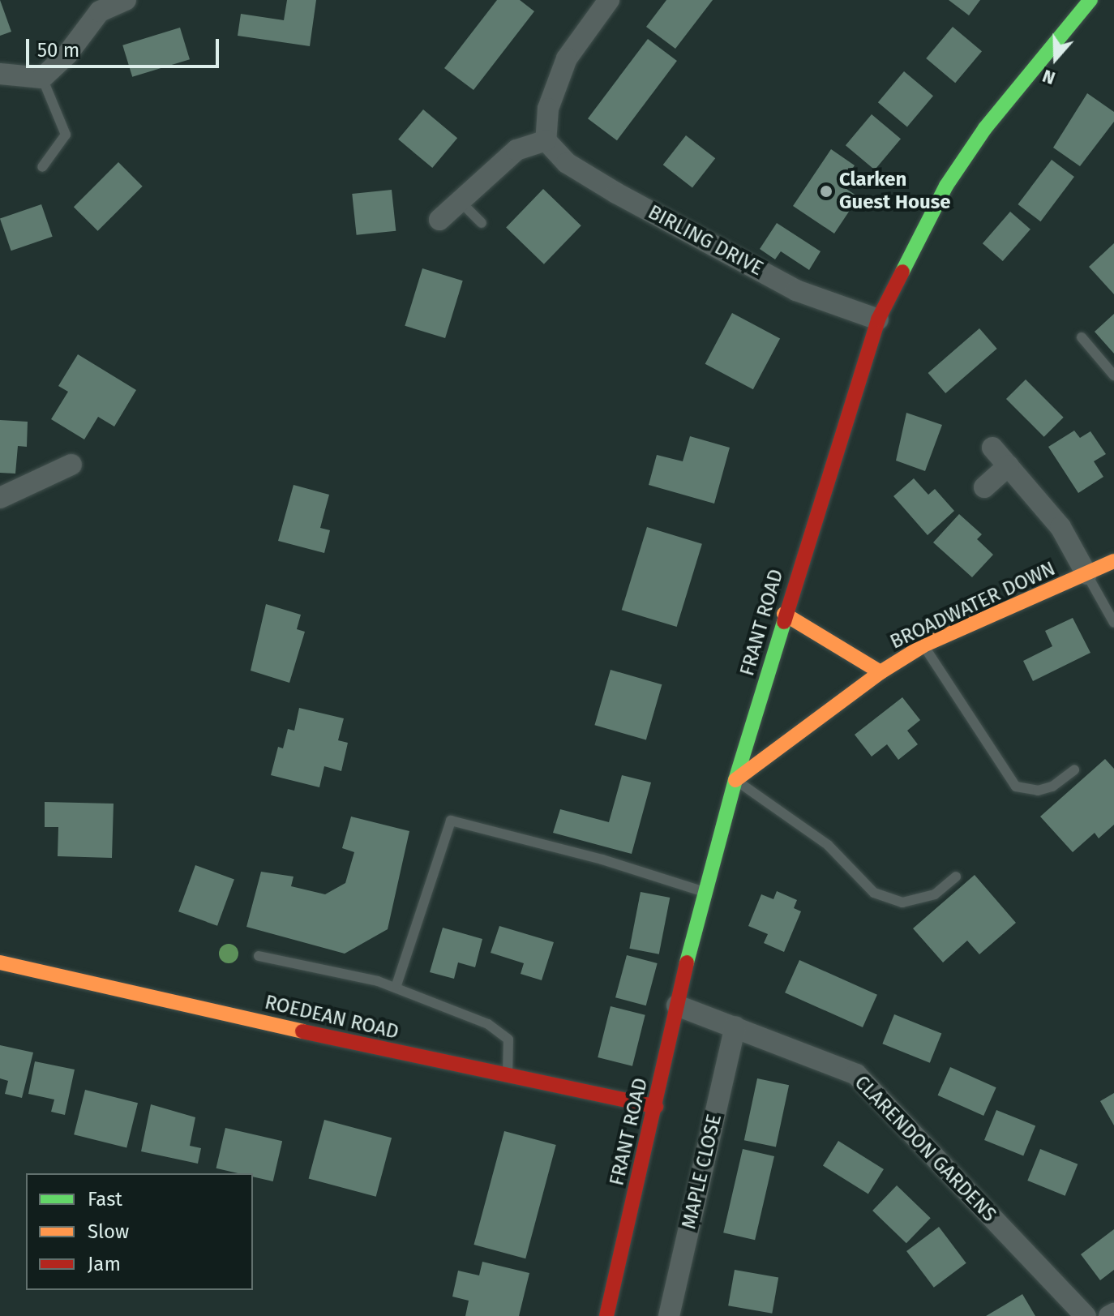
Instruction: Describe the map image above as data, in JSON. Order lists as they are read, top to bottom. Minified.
{"streets":{"main road":["BROADWATER DOWN","FRANT ROAD","ROEDEAN ROAD"],"street":["BIRLING DRIVE","CLARENDON GARDENS","MAPLE CLOSE"]},"crossings":[["BIRLING DRIVE","FRANT ROAD"],["BROADWATER DOWN","FRANT ROAD"],["FRANT ROAD","ROEDEAN ROAD"],["FRANT ROAD","CLARENDON GARDENS"],["CLARENDON GARDENS","MAPLE CLOSE"]],"places":["Clarken Guest House"],"legend":["Fast","Slow","Jam"],"scale_bar":"50 m","north":"bottom"}
